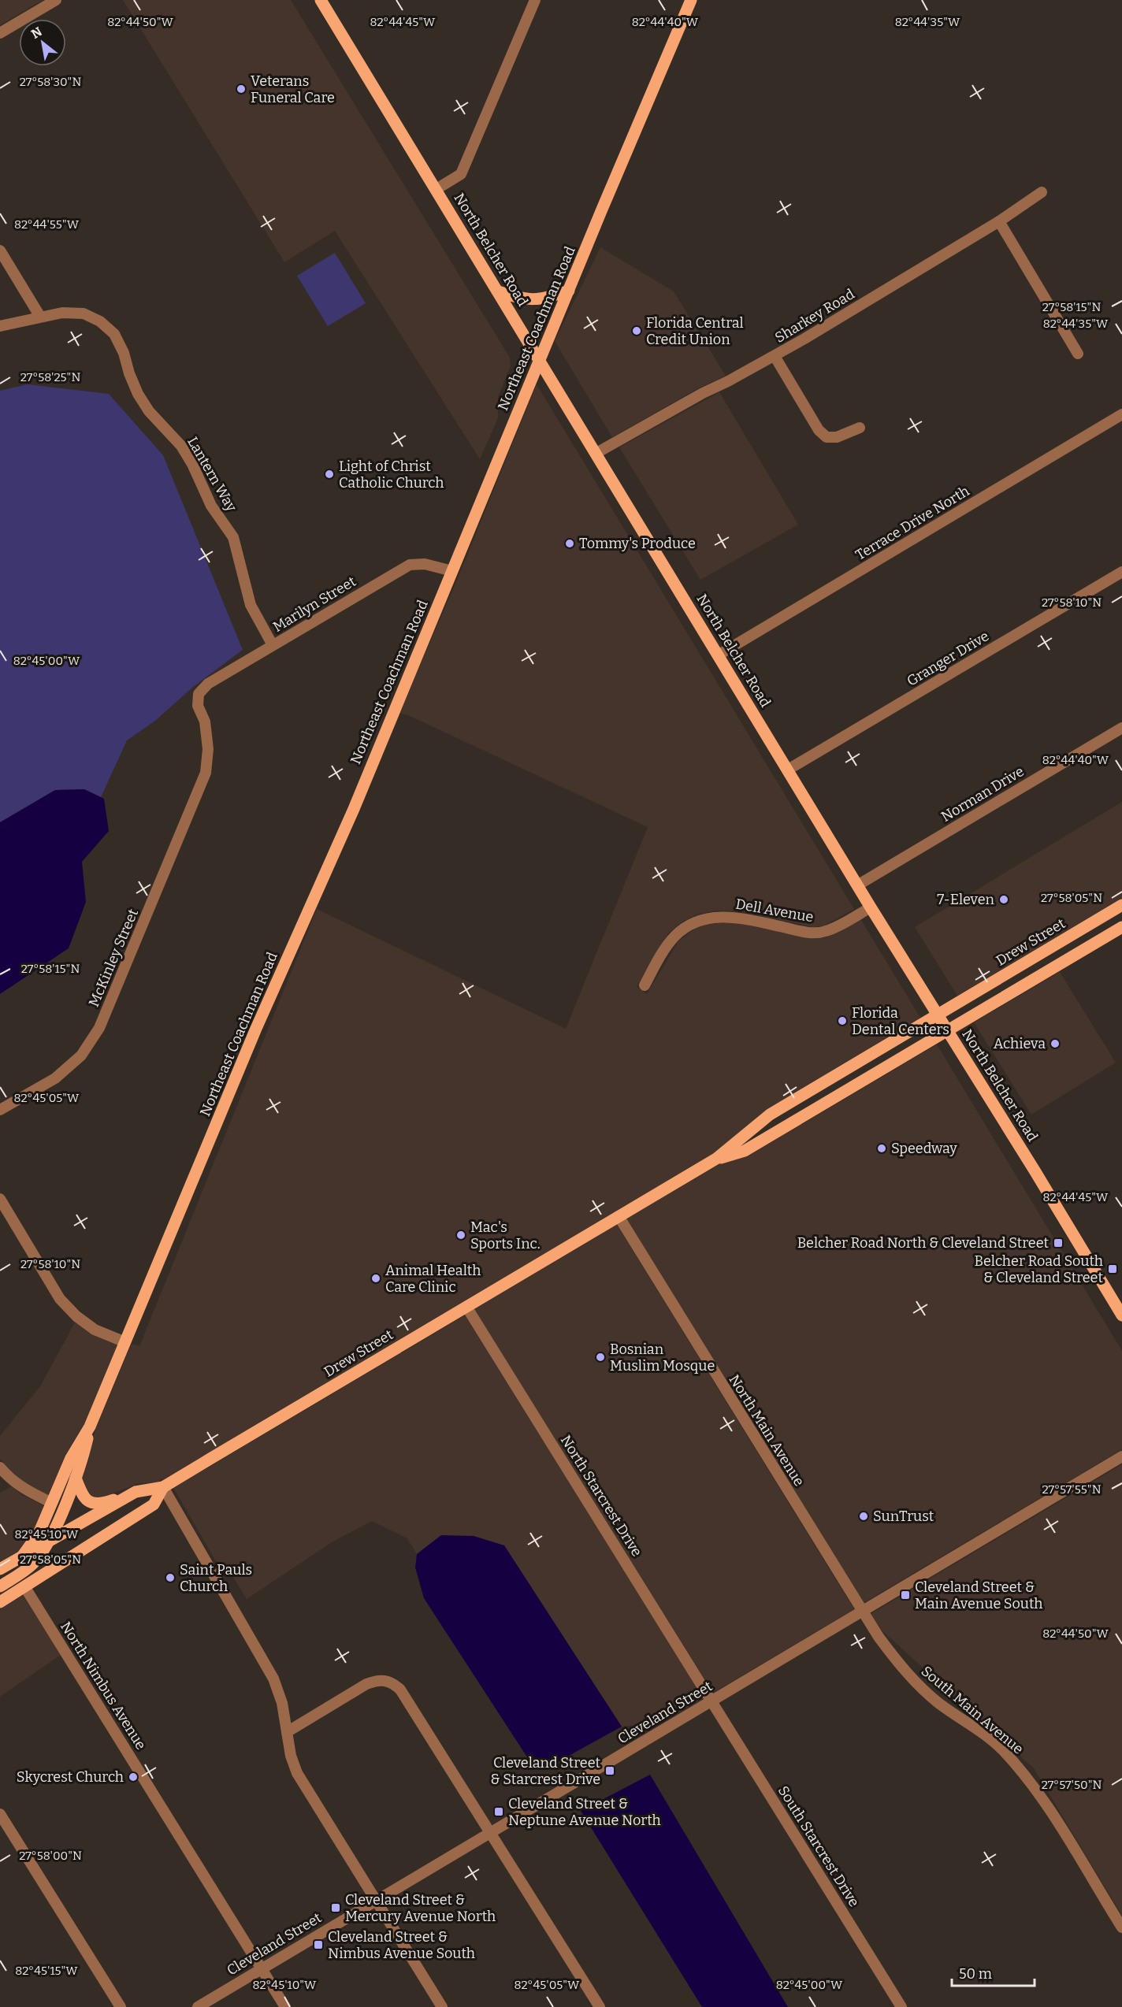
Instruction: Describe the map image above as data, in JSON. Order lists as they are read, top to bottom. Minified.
{"streets":{"main road":["North Belcher Road","Northeast Coachman Road","Drew Street"],"street":["Sharkey Road","Lantern Way","Terrace Drive North","Marilyn Street","Granger Drive","Norman Drive","Dell Avenue","McKinley Street","North Main Avenue","North Starcrest Drive","North Nimbus Avenue","South Main Avenue","Cleveland Street","South Starcrest Drive"]},"crossings":[["North Belcher Road","Sharkey Road"],["North Belcher Road","Northeast Coachman Road"],["North Belcher Road","Terrace Drive North"],["North Belcher Road","Granger Drive"],["North Belcher Road","Norman Drive"],["North Belcher Road","Dell Avenue"],["North Belcher Road","Drew Street"],["Northeast Coachman Road","Marilyn Street"],["Northeast Coachman Road","Drew Street"],["Lantern Way","Marilyn Street"],["Marilyn Street","McKinley Street"],["Drew Street","North Main Avenue"],["Drew Street","North Starcrest Drive"],["Drew Street","North Nimbus Avenue"],["North Main Avenue","South Main Avenue"],["North Main Avenue","Cleveland Street"],["North Starcrest Drive","Cleveland Street"],["North Starcrest Drive","South Starcrest Drive"],["North Nimbus Avenue","Cleveland Street"],["South Main Avenue","Cleveland Street"],["Cleveland Street","South Starcrest Drive"]],"places":{"other":["Veterans Funeral Care","Florida Central Credit Union","Light of Christ Catholic Church","Tommy's Produce","7-Eleven","Florida Dental Centers","Achieva","Speedway","Mac's Sports Inc.","Animal Health Care Clinic","Bosnian Muslim Mosque","SunTrust","Saint Pauls Church","Skycrest Church"],"transit":["Belcher Road North & Cleveland Street","Belcher Road South & Cleveland Street","Cleveland Street & Main Avenue South","Cleveland Street & Starcrest Drive","Cleveland Street & Neptune Avenue North","Cleveland Street & Mercury Avenue North","Cleveland Street & Nimbus Avenue South"]},"scale_bar":"50 m","north":"top left","coordinates":["82°44'35\"W","82°44'50\"W","82°44'45\"W","82°44'40\"W","27°58'30\"N","82°44'55\"W","27°58'15\"N","27°58'25\"N","27°58'10\"N","82°45'00\"W","27°58'05\"N","82°45'05\"W","27°57'55\"N","82°45'10\"W","27°57'50\"N","27°58'00\"N","82°45'15\"W"]}
